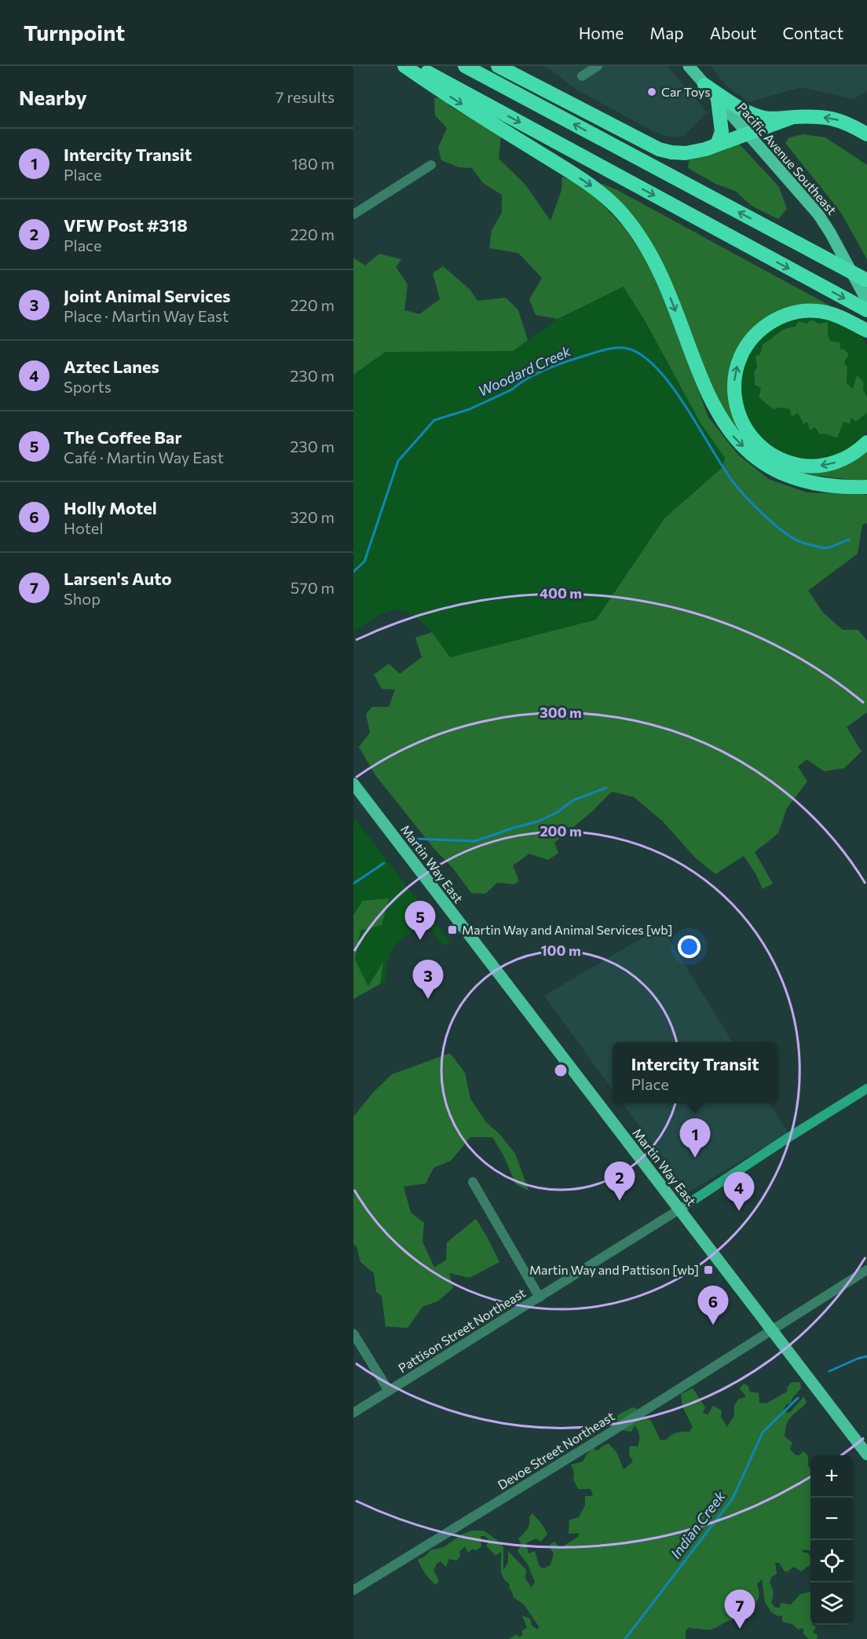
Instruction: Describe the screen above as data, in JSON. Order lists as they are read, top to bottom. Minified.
{"streets":{"main road":["Pacific Avenue Southeast","Martin Way East"],"street":["Pattison Street Northeast","Devoe Street Northeast"]},"crossings":[["Martin Way East","Pattison Street Northeast"],["Martin Way East","Devoe Street Northeast"]],"water":["Woodard Creek","Indian Creek"],"places":{"other":["Car Toys"],"transit":["Martin Way and Animal Services [wb]","Martin Way and Pattison [wb]"]},"page":{"header":"Turnpoint","nav":["Home","Map","About","Contact"],"heading":["Nearby","7 results"],"list":[{"mark":"1","name":"Intercity Transit","note":"Place","value":"180 m"},{"mark":"2","name":"VFW Post #318","note":"Place","value":"220 m"},{"mark":"3","name":"Joint Animal Services","note":"Place · Martin Way East","value":"220 m"},{"mark":"4","name":"Aztec Lanes","note":"Sports","value":"230 m"},{"mark":"5","name":"The Coffee Bar","note":"Café · Martin Way East","value":"230 m"},{"mark":"6","name":"Holly Motel","note":"Hotel","value":"320 m"},{"mark":"7","name":"Larsen's Auto","note":"Shop","value":"570 m"}],"pins":["5","3","1","2","4","6","7"],"popup":["Intercity Transit","Place"],"map_buttons":["+","−"]},"rings":["400 m","300 m","200 m","100 m"]}
